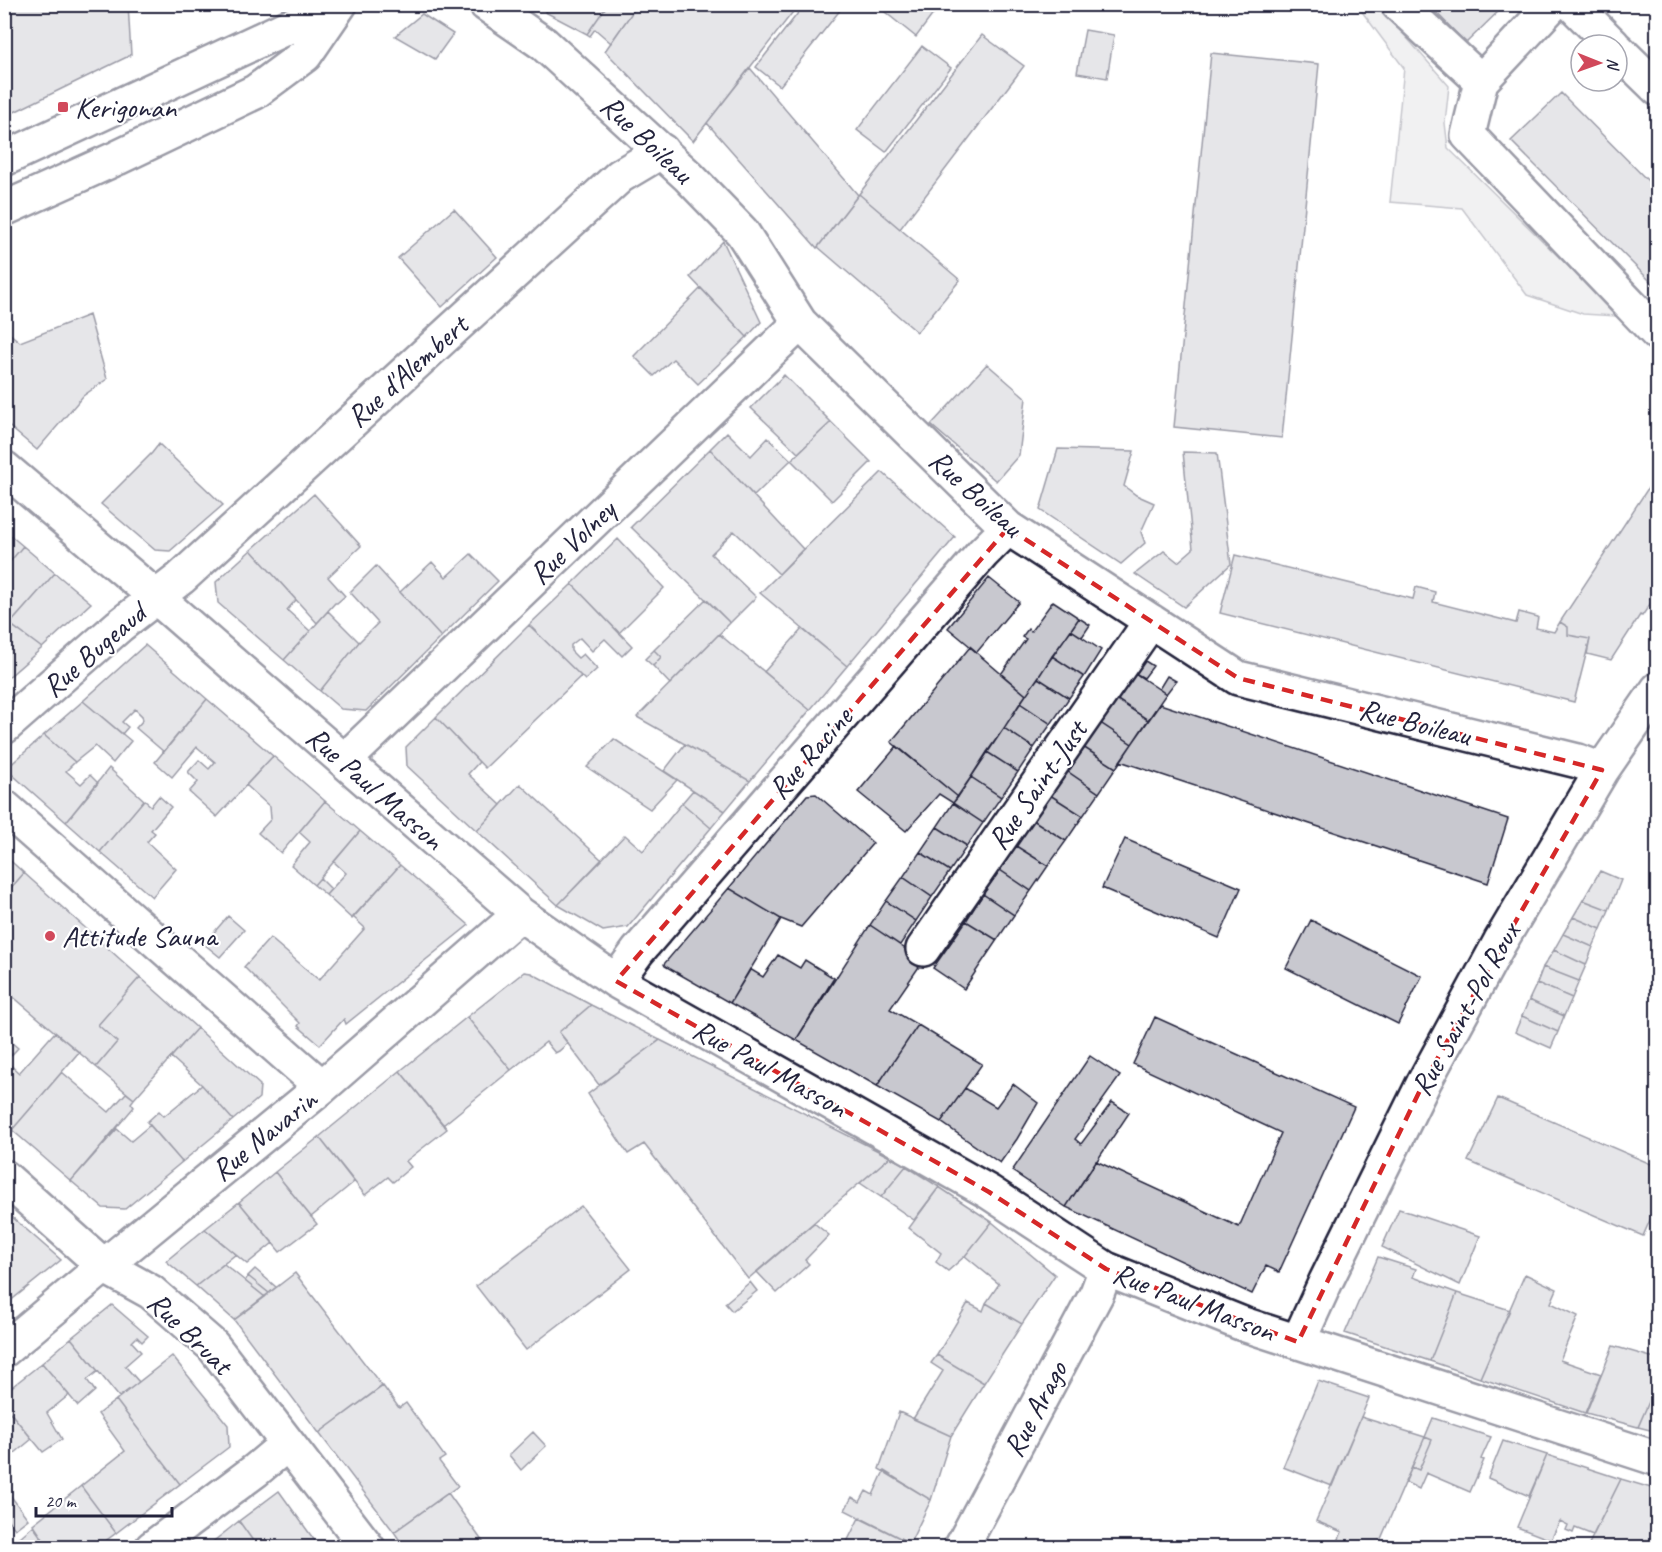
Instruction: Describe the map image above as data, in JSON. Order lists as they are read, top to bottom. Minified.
{"streets":{"street":["Rue Boileau","Rue d'Alembert","Rue Volney","Rue Bugeaud","Rue Racine","Rue Saint-Just","Rue Paul Masson","Rue Saint-Pol Roux","Rue Navarin","Rue Bruat","Rue Arago"]},"crossings":[["Rue Boileau","Rue d'Alembert"],["Rue Boileau","Rue Volney"],["Rue Boileau","Rue Racine"],["Rue Boileau","Rue Saint-Just"],["Rue Boileau","Rue Saint-Pol Roux"],["Rue d'Alembert","Rue Bugeaud"],["Rue d'Alembert","Rue Paul Masson"],["Rue Volney","Rue Paul Masson"],["Rue Bugeaud","Rue Paul Masson"],["Rue Racine","Rue Paul Masson"],["Rue Paul Masson","Rue Saint-Pol Roux"],["Rue Paul Masson","Rue Navarin"],["Rue Paul Masson","Rue Arago"],["Rue Navarin","Rue Bruat"]],"places":{"transit":["Kerigonan"],"other":["Attitude Sauna"]},"scale_bar":"20 m","north":"right"}
